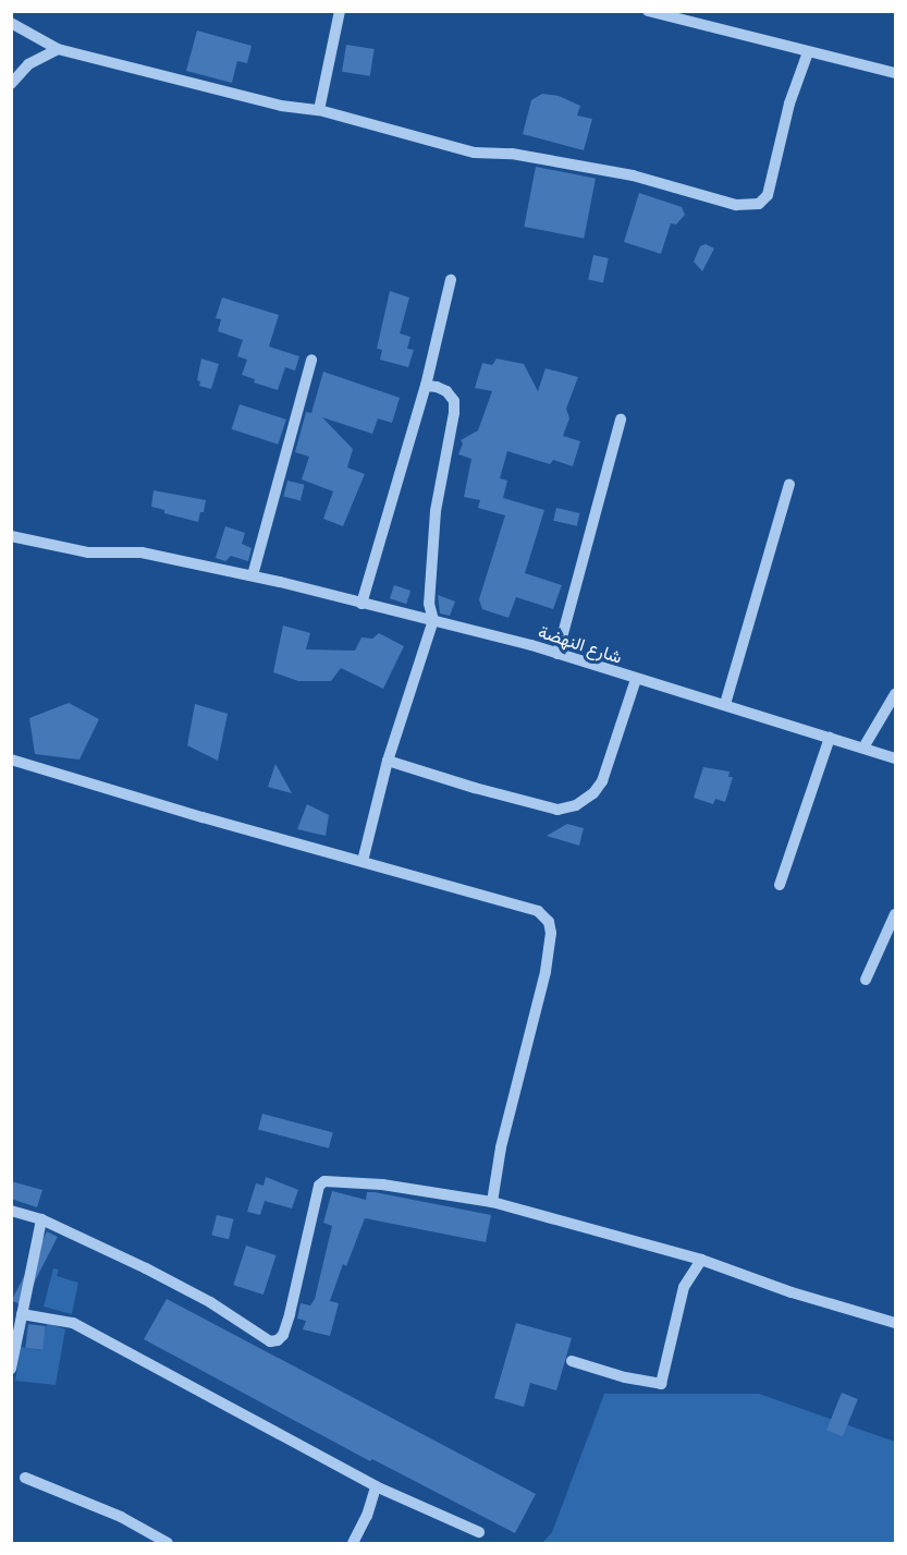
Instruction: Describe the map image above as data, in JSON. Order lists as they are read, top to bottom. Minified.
{"streets":{"street":["شارع النهضة"]}}
